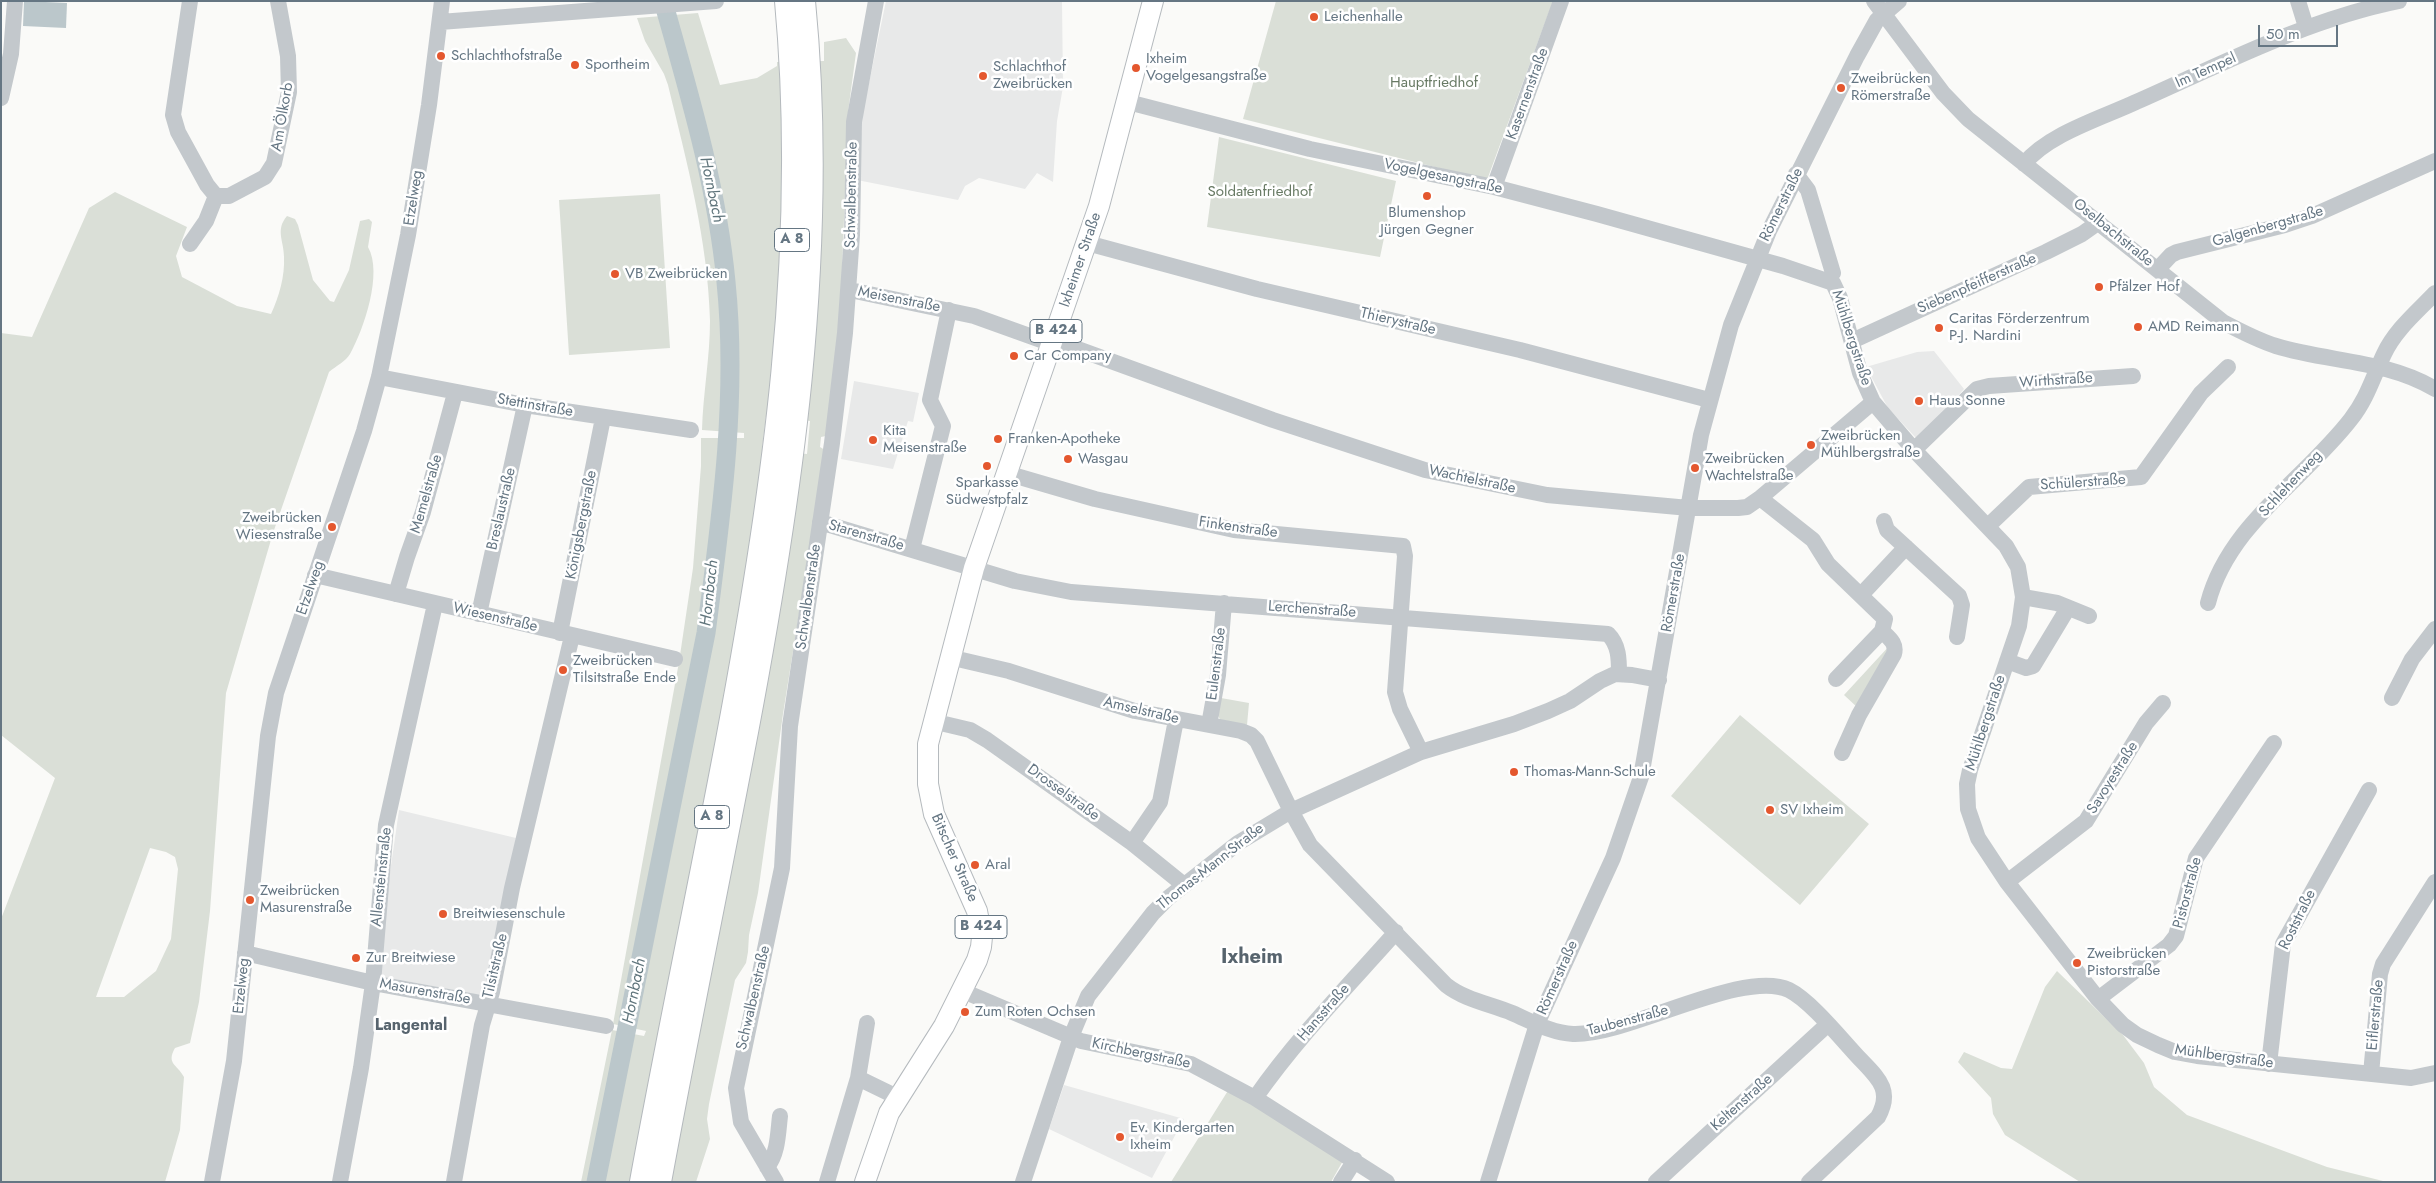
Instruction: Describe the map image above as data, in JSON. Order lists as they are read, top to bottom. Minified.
{"streets":{"highway":["A 8"],"main road":["Ixheimer Straße","B 424","Bitscher Straße"],"street":["Im Tempel","Kasernenstraße","Am Ölkorb","Vogelgesangstraße","Schwalbenstraße","Etzelweg","Römerstraße","Galgenbergstraße","Oselbachstraße","Siebenpfeifferstraße","Meisenstraße","Thierystraße","Mühlbergstraße","Wirthstraße","Stettinstraße","Wachtelstraße","Schülerstraße","Schlehenweg","Memelstraße","Breslaustraße","Königsbergstraße","Finkenstraße","Starenstraße","Lerchenstraße","Wiesenstraße","Eulenstraße","Amselstraße","Savoyestraße","Drosselstraße","Thomas-Mann-Straße","Allensteinstraße","Pistorstraße","Roststraße","Tilsitstraße","Masurenstraße","Hansstraße","Eiflerstraße","Taubenstraße","Kirchbergstraße","Keltenstraße"]},"crossings":[["Im Tempel","Oselbachstraße"],["Kasernenstraße","Vogelgesangstraße"],["Vogelgesangstraße","Römerstraße"],["Vogelgesangstraße","Ixheimer Straße"],["Vogelgesangstraße","Mühlbergstraße"],["Schwalbenstraße","Meisenstraße"],["Schwalbenstraße","Starenstraße"],["Etzelweg","Stettinstraße"],["Etzelweg","Wiesenstraße"],["Etzelweg","Masurenstraße"],["Römerstraße","Oselbachstraße"],["Römerstraße","Thierystraße"],["Römerstraße","Mühlbergstraße"],["Römerstraße","Wachtelstraße"],["Römerstraße","Taubenstraße"],["Galgenbergstraße","Oselbachstraße"],["Oselbachstraße","Siebenpfeifferstraße"],["Oselbachstraße","Schlehenweg"],["Ixheimer Straße","Meisenstraße"],["Ixheimer Straße","Thierystraße"],["Ixheimer Straße","Wachtelstraße"],["Ixheimer Straße","Finkenstraße"],["Ixheimer Straße","Starenstraße"],["Ixheimer Straße","Lerchenstraße"],["Ixheimer Straße","Amselstraße"],["Ixheimer Straße","Bitscher Straße"],["Siebenpfeifferstraße","Mühlbergstraße"],["Meisenstraße","Wachtelstraße"],["Meisenstraße","Starenstraße"],["Mühlbergstraße","Wirthstraße"],["Mühlbergstraße","Wachtelstraße"],["Mühlbergstraße","Schülerstraße"],["Mühlbergstraße","Savoyestraße"],["Mühlbergstraße","Pistorstraße"],["Mühlbergstraße","Roststraße"],["Mühlbergstraße","Eiflerstraße"],["Stettinstraße","Memelstraße"],["Stettinstraße","Breslaustraße"],["Stettinstraße","Königsbergstraße"],["Memelstraße","Wiesenstraße"],["Breslaustraße","Wiesenstraße"],["Königsbergstraße","Wiesenstraße"],["Königsbergstraße","Tilsitstraße"],["Finkenstraße","Lerchenstraße"],["Starenstraße","Lerchenstraße"],["Lerchenstraße","Eulenstraße"],["Lerchenstraße","Thomas-Mann-Straße"],["Wiesenstraße","Allensteinstraße"],["Wiesenstraße","Tilsitstraße"],["Eulenstraße","Amselstraße"],["Amselstraße","Bitscher Straße"],["Amselstraße","Thomas-Mann-Straße"],["Amselstraße","Taubenstraße"],["Drosselstraße","Bitscher Straße"],["Drosselstraße","Thomas-Mann-Straße"],["Bitscher Straße","Kirchbergstraße"],["Thomas-Mann-Straße","Taubenstraße"],["Thomas-Mann-Straße","Kirchbergstraße"],["Allensteinstraße","Masurenstraße"],["Tilsitstraße","Masurenstraße"],["Hansstraße","Taubenstraße"],["Hansstraße","Kirchbergstraße"],["Taubenstraße","Keltenstraße"]],"districts":["Ixheim","Langental"],"water":["Hornbach"],"parks":["Hauptfriedhof","Soldatenfriedhof"],"places":["Leichenhalle","Schlachthofstraße","Sportheim","Ixheim Vogelgesangstraße","Schlachthof Zweibrücken","Zweibrücken Römerstraße","Blumenshop Jürgen Gegner","VB Zweibrücken","Pfälzer Hof","AMD Reimann","Caritas Förderzentrum P-J. Nardini","Car Company","Haus Sonne","Franken-Apotheke","Kita Meisenstraße","Zweibrücken Mühlbergstraße","Wasgau","Sparkasse Südwestpfalz","Zweibrücken Wachtelstraße","Zweibrücken Wiesenstraße","Zweibrücken Tilsitstraße Ende","Thomas-Mann-Schule","SV Ixheim","Aral","Zweibrücken Masurenstraße","Breitwiesenschule","Zur Breitwiese","Zweibrücken Pistorstraße","Zum Roten Ochsen","Ev. Kindergarten Ixheim"],"scale_bar":"50 m"}
